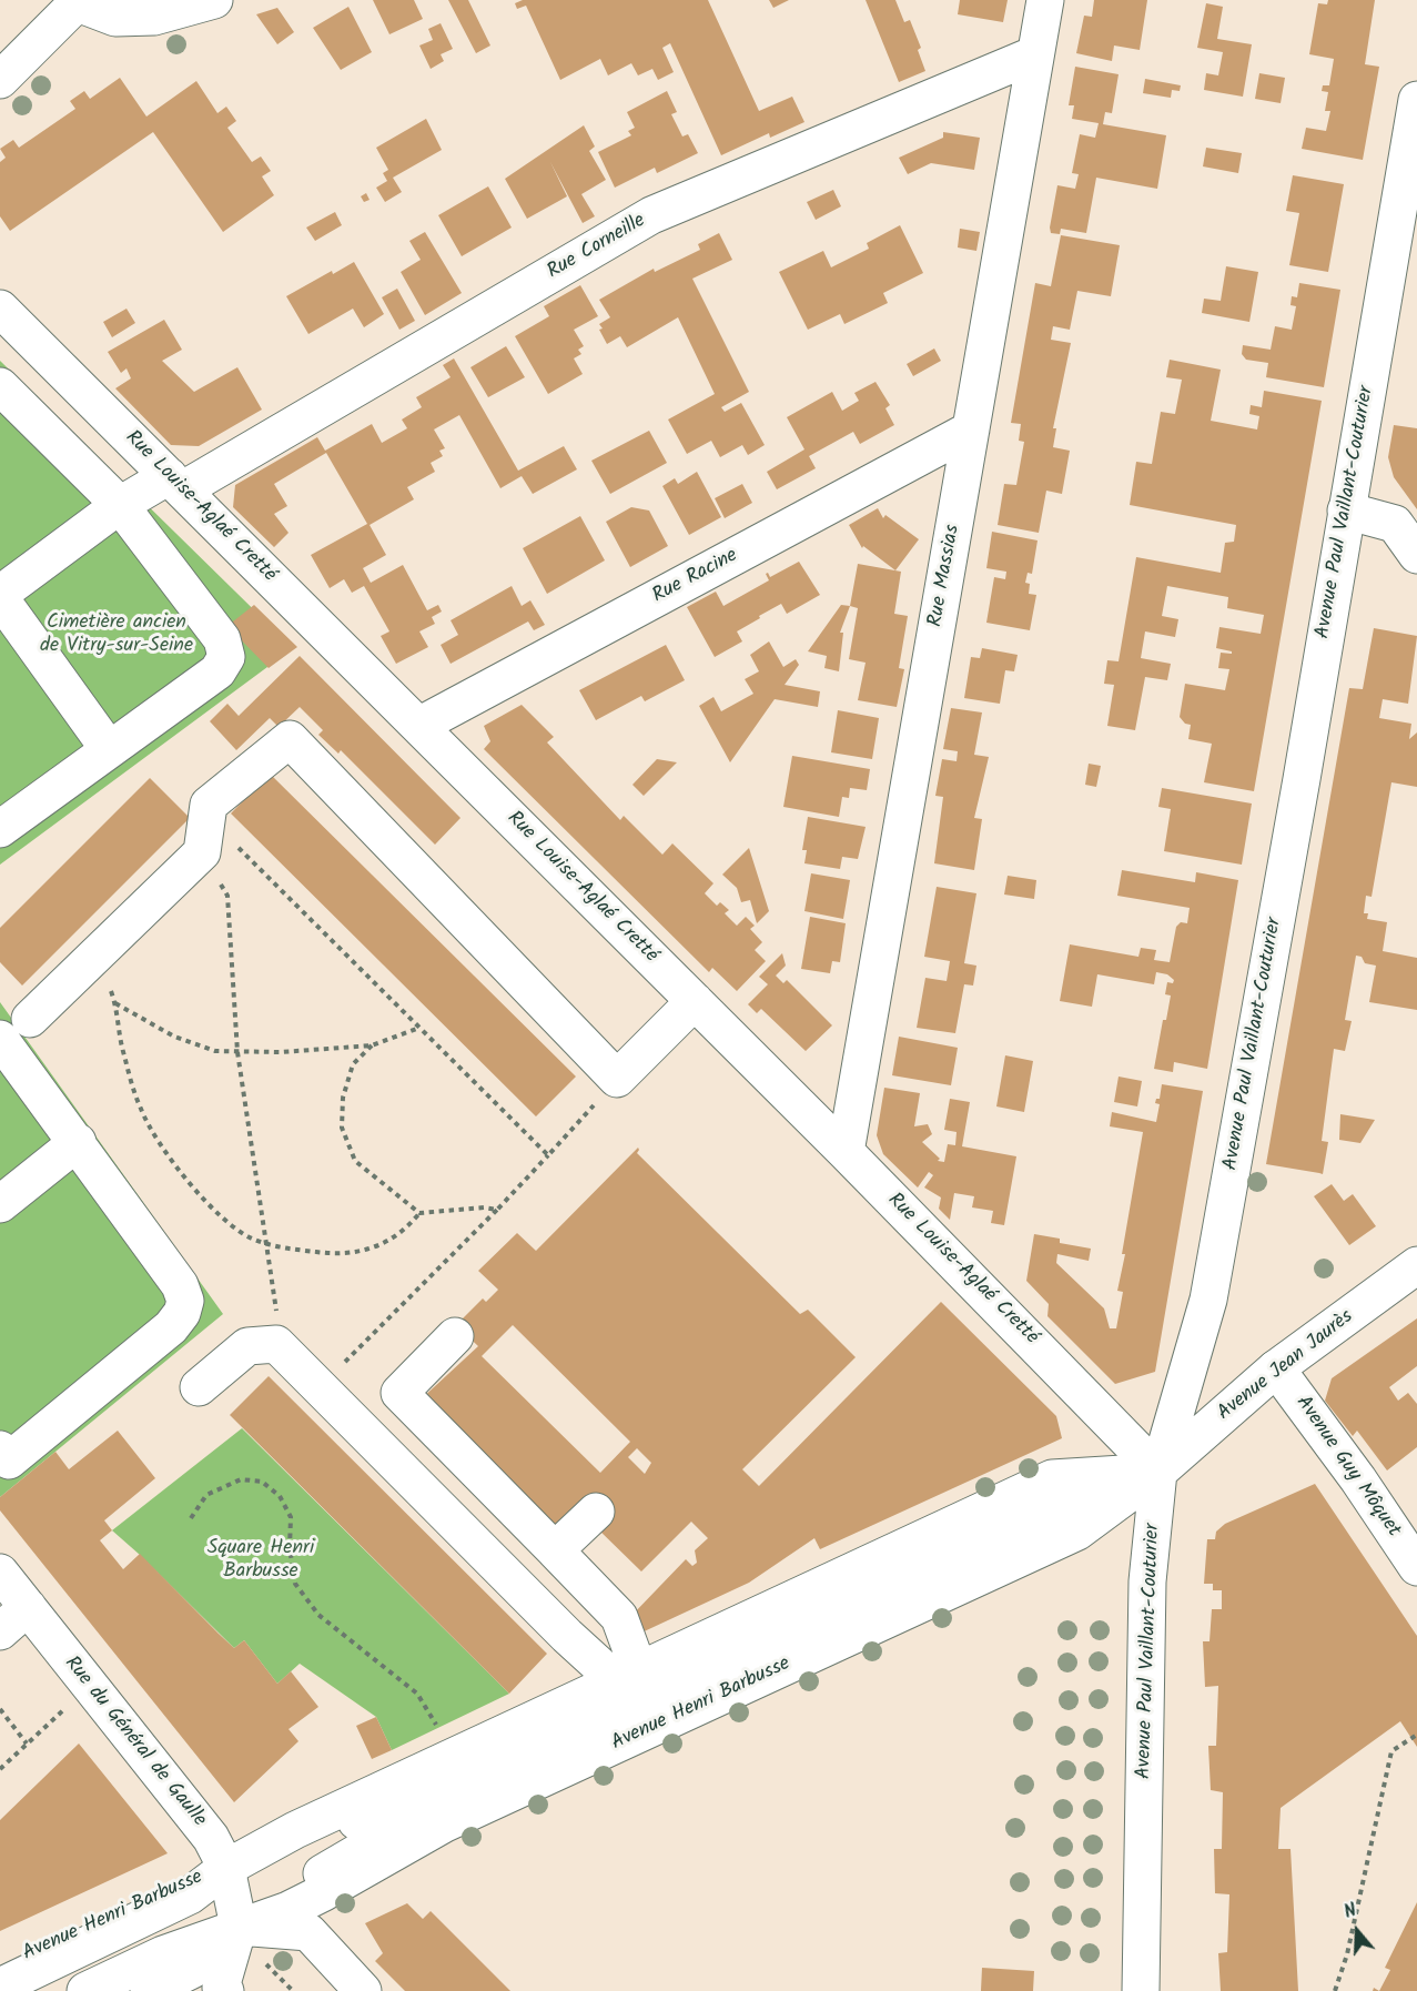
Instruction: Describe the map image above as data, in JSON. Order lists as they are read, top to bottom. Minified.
{"streets":{"street":["Rue Corneille","Rue Louise-Aglaé Cretté","Avenue Paul Vaillant-Couturier","Rue Massias","Rue Racine","Avenue Jean Jaurès","Avenue Guy Môquet","Avenue Henri Barbusse","Rue du Général de Gaulle"]},"crossings":[["Rue Corneille","Rue Louise-Aglaé Cretté"],["Rue Corneille","Rue Massias"],["Rue Louise-Aglaé Cretté","Avenue Paul Vaillant-Couturier"],["Rue Louise-Aglaé Cretté","Rue Massias"],["Rue Louise-Aglaé Cretté","Rue Racine"],["Rue Louise-Aglaé Cretté","Avenue Jean Jaurès"],["Rue Louise-Aglaé Cretté","Avenue Henri Barbusse"],["Avenue Paul Vaillant-Couturier","Avenue Jean Jaurès"],["Avenue Paul Vaillant-Couturier","Avenue Henri Barbusse"],["Rue Massias","Rue Racine"],["Avenue Jean Jaurès","Avenue Guy Môquet"],["Avenue Jean Jaurès","Avenue Henri Barbusse"],["Avenue Henri Barbusse","Rue du Général de Gaulle"]],"parks":["Cimetière ancien de Vitry-sur-Seine","Square Henri Barbusse"],"north":"top"}
